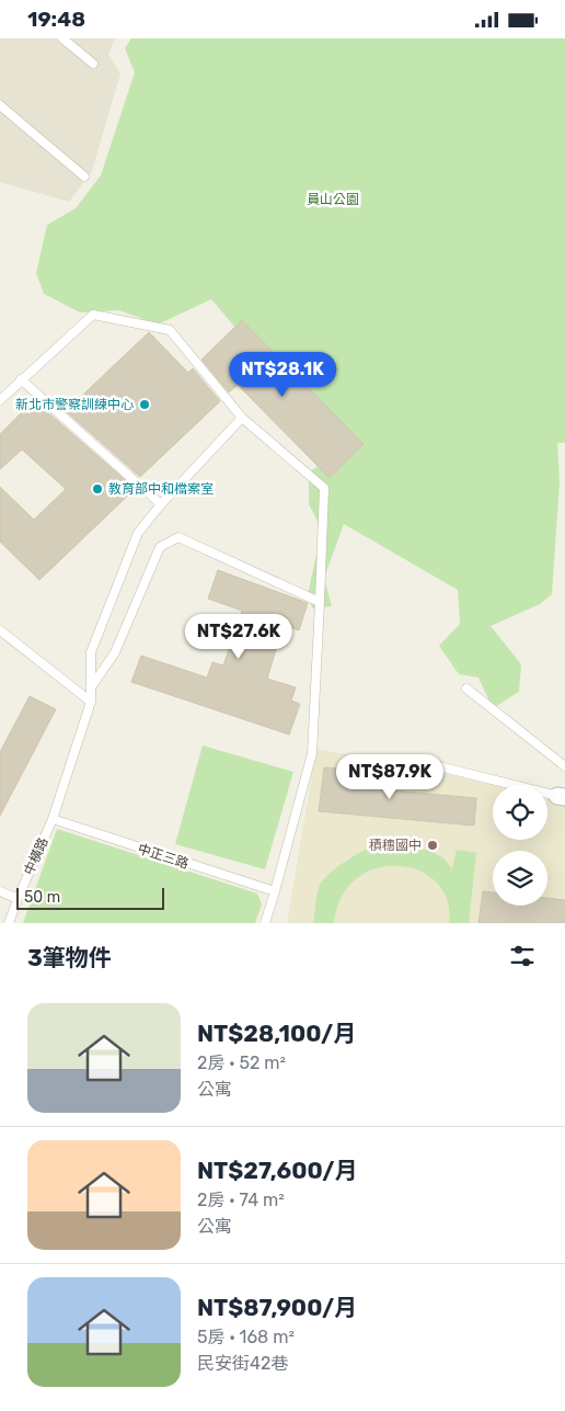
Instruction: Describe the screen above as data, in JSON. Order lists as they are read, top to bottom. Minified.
{"streets":{"lane":["中橫路","中正三路"]},"crossings":[["中橫路","中正三路"]],"parks":["員山公園"],"places":["新北市警察訓練中心","教育部中和檔案室","積穗國中"],"scale_bar":"50 m","page":{"status":"19:48","price":["NT$28.1K","NT$27.6K","NT$87.9K"],"scale":"50 m","heading":"3筆物件","list":[{"name":"NT$28,100/月","note":"2房 · 52 m² · 公寓"},{"name":"NT$27,600/月","note":"2房 · 74 m² · 公寓"},{"name":"NT$87,900/月","note":"5房 · 168 m² · 民安街42巷"}]}}
